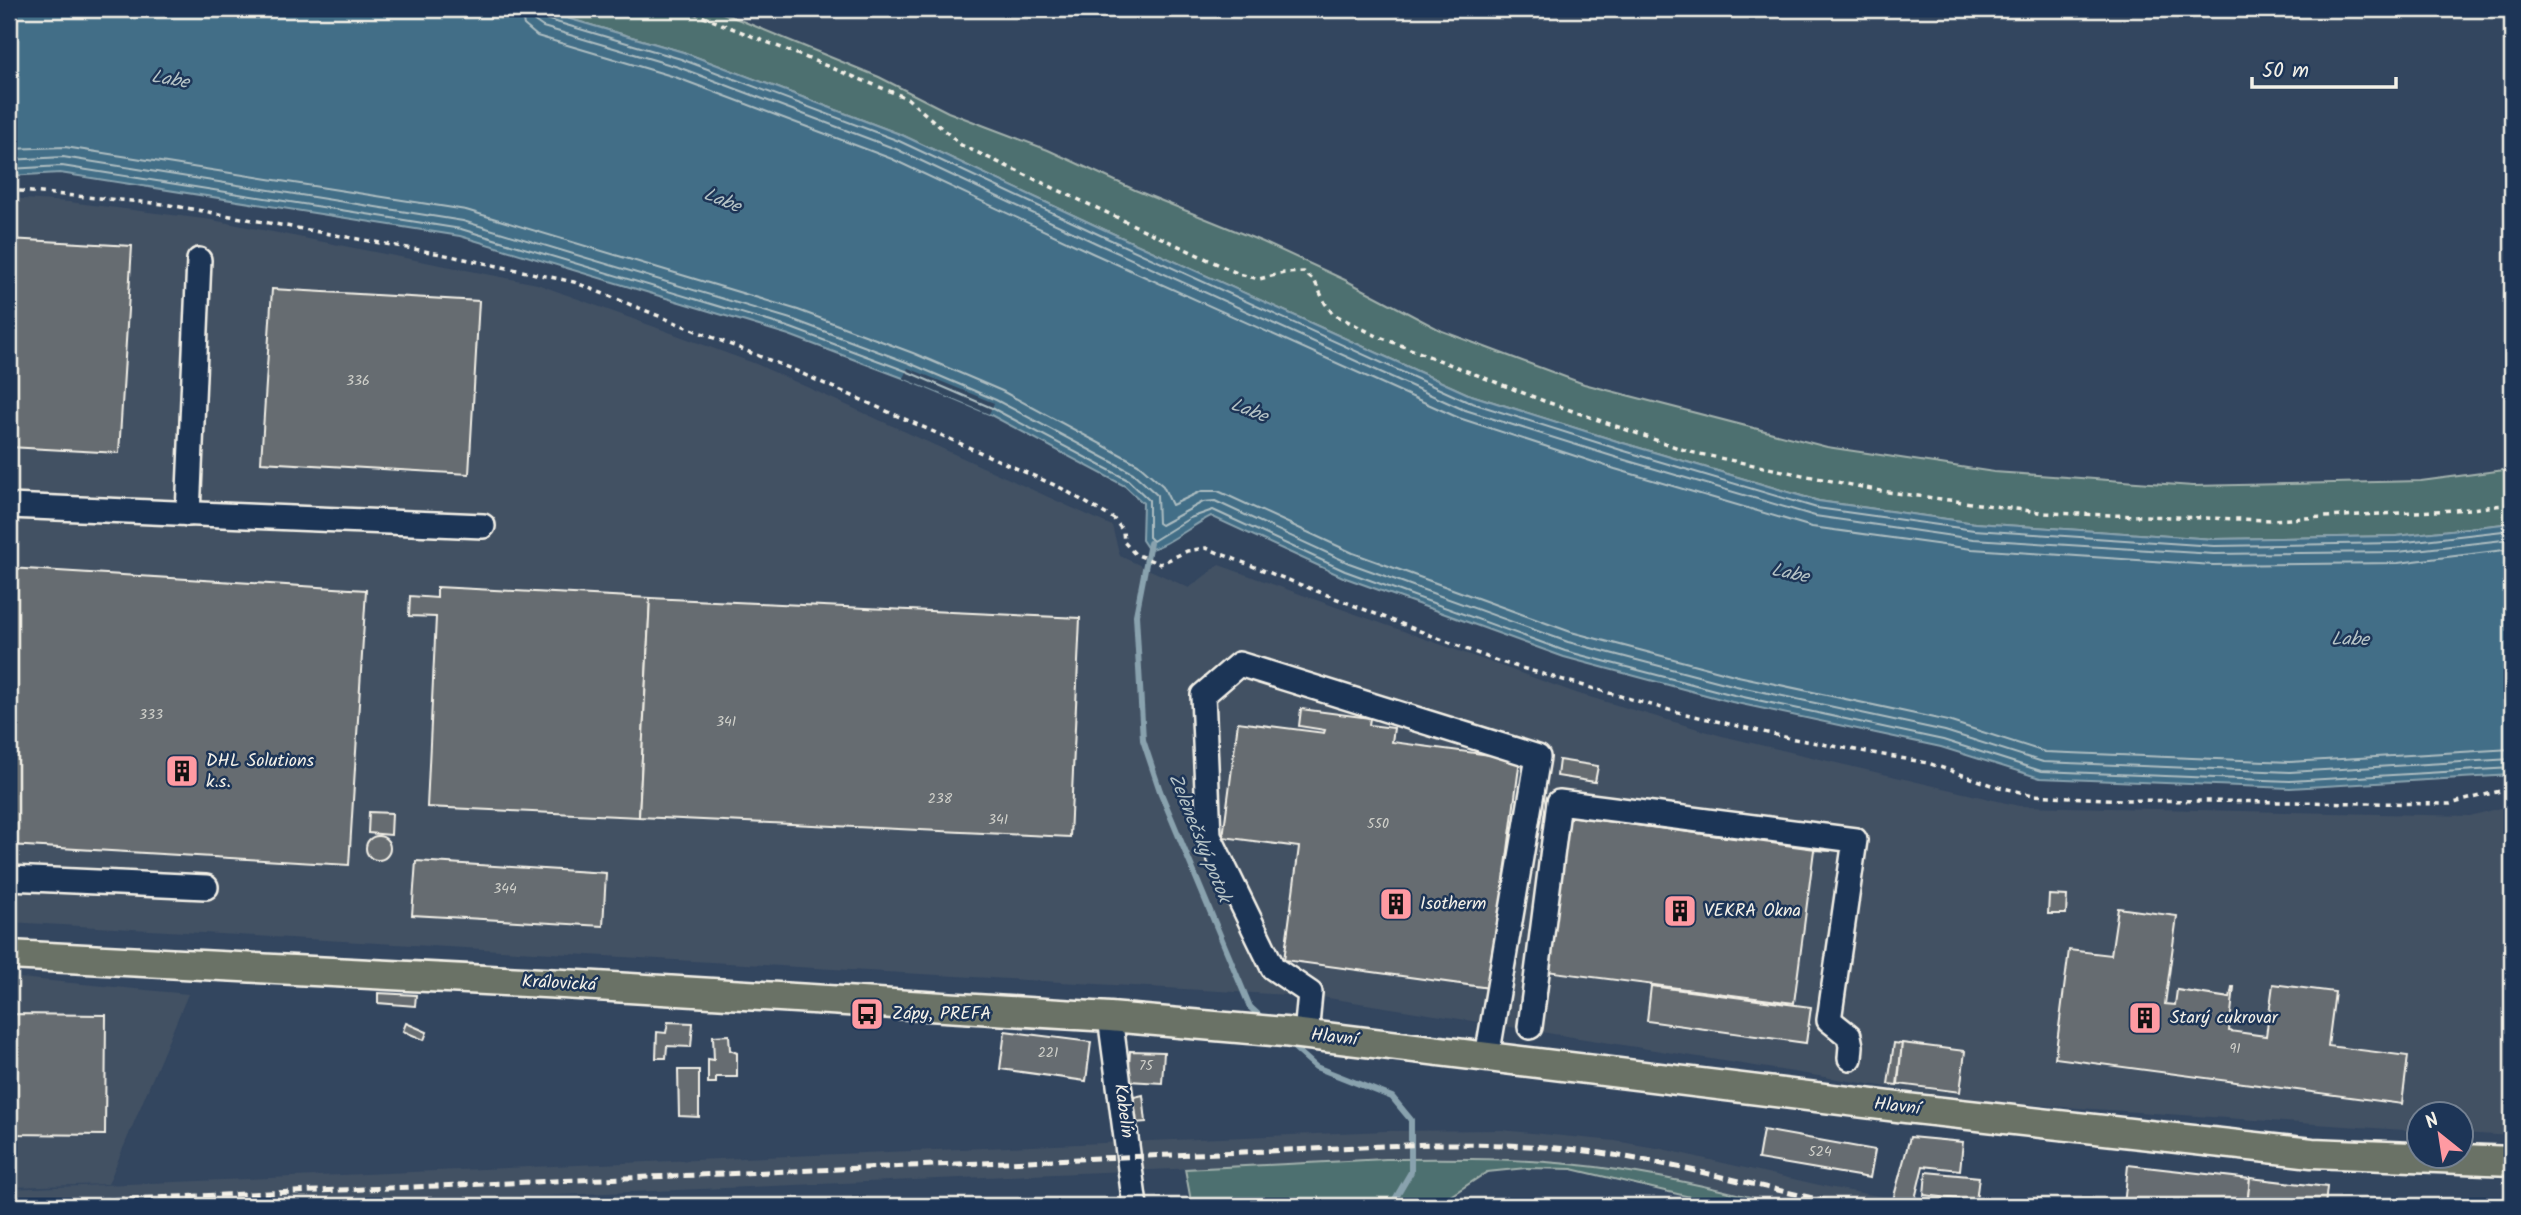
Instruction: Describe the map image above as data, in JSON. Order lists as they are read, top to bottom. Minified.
{"streets":{"main road":["Královická","Hlavní"],"street":["Kabelín"]},"crossings":[["Královická","Hlavní"],["Královická","Kabelín"]],"water":["Labe","Zelenečský potok"],"places":{"building":["DHL Solutions k.s.","Isotherm","VEKRA Okna","Starý cukrovar"],"bus stop":["Zápy, PREFA"]},"house_numbers":["336","333","341","238","341","550","344","91","221","75","524"],"scale_bar":"50 m","north":"top left"}
